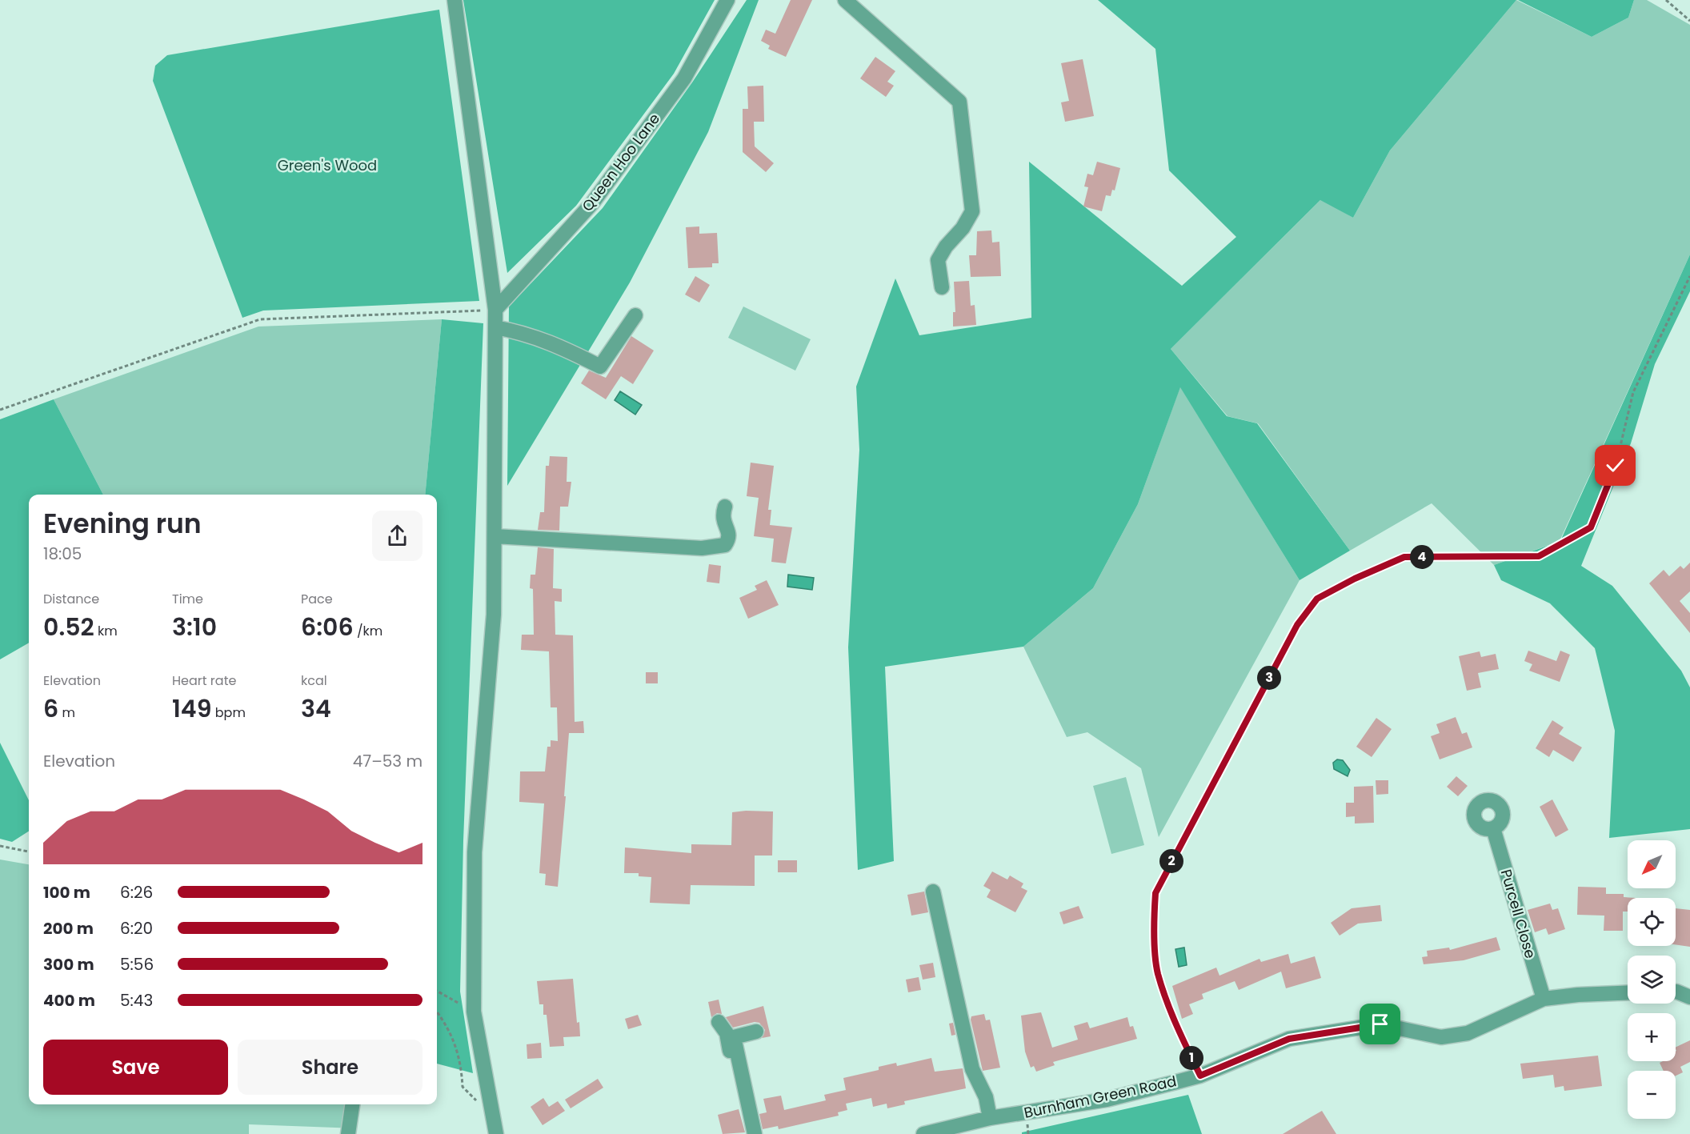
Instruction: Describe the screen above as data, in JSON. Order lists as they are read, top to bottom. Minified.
{"streets":{"street":["Queen Hoo Lane","Purcell Close","Burnham Green Road"]},"crossings":[["Purcell Close","Burnham Green Road"]],"parks":["Green's Wood"],"north":"bottom left","page":{"heading":["Evening run","18:05"],"pins":["4","3","2","1"],"stats":[["Distance","0.52 km"],["Time","3:10"],["Pace","6:06 /km"],["Elevation","6 m"],["Heart rate","149 bpm"],["kcal","34"]],"chart":["Elevation","47–53 m"],"map_buttons":["+","−"],"list":[{"name":"100 m","note":"6:26"},{"name":"200 m","note":"6:20"},{"name":"300 m","note":"5:56"},{"name":"400 m","note":"5:43"}],"buttons":["Save","Share"]}}
